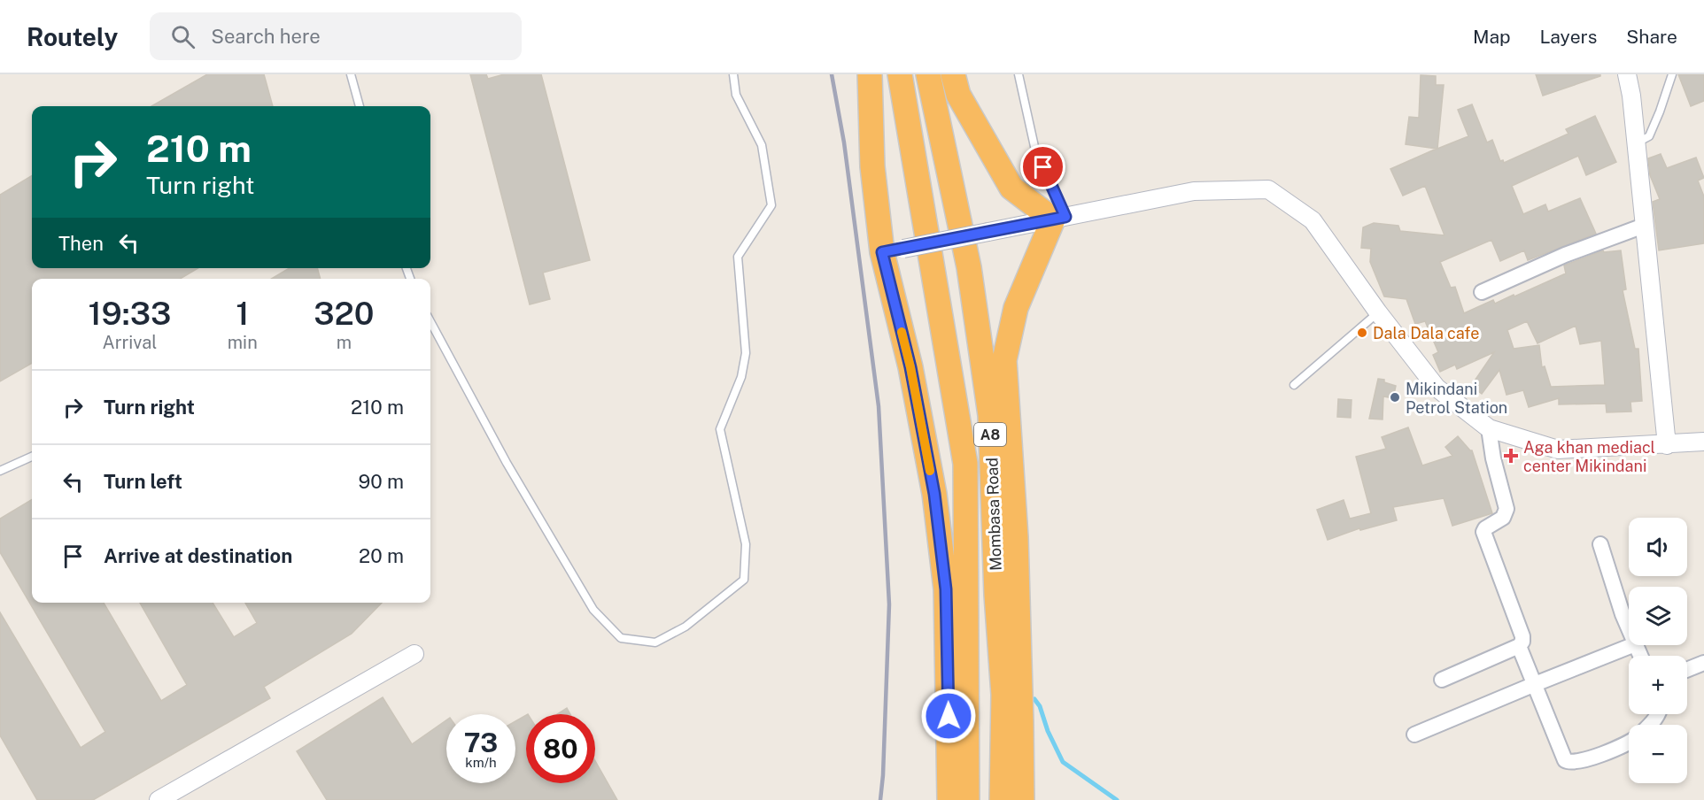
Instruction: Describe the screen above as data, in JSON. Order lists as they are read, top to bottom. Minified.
{"streets":{"highway":["A8","Mombasa Road"]},"places":{"other":["Dala Dala cafe","Mikindani Petrol Station"],"health":["Aga khan mediacl center Mikindani"]},"page":{"header":"Routely","search":"Search here","nav":["Map","Layers","Share"],"turn":["210 m","Turn right"],"then":"Then","eta":["19:33","Arrival","1","min","320","m"],"list":[{"name":"Turn right","value":"210 m"},{"name":"Turn left","value":"90 m"},{"name":"Arrive at destination","value":"20 m"}],"map_buttons":["+","−"],"speed":"73 km/h","limit":"80"}}
